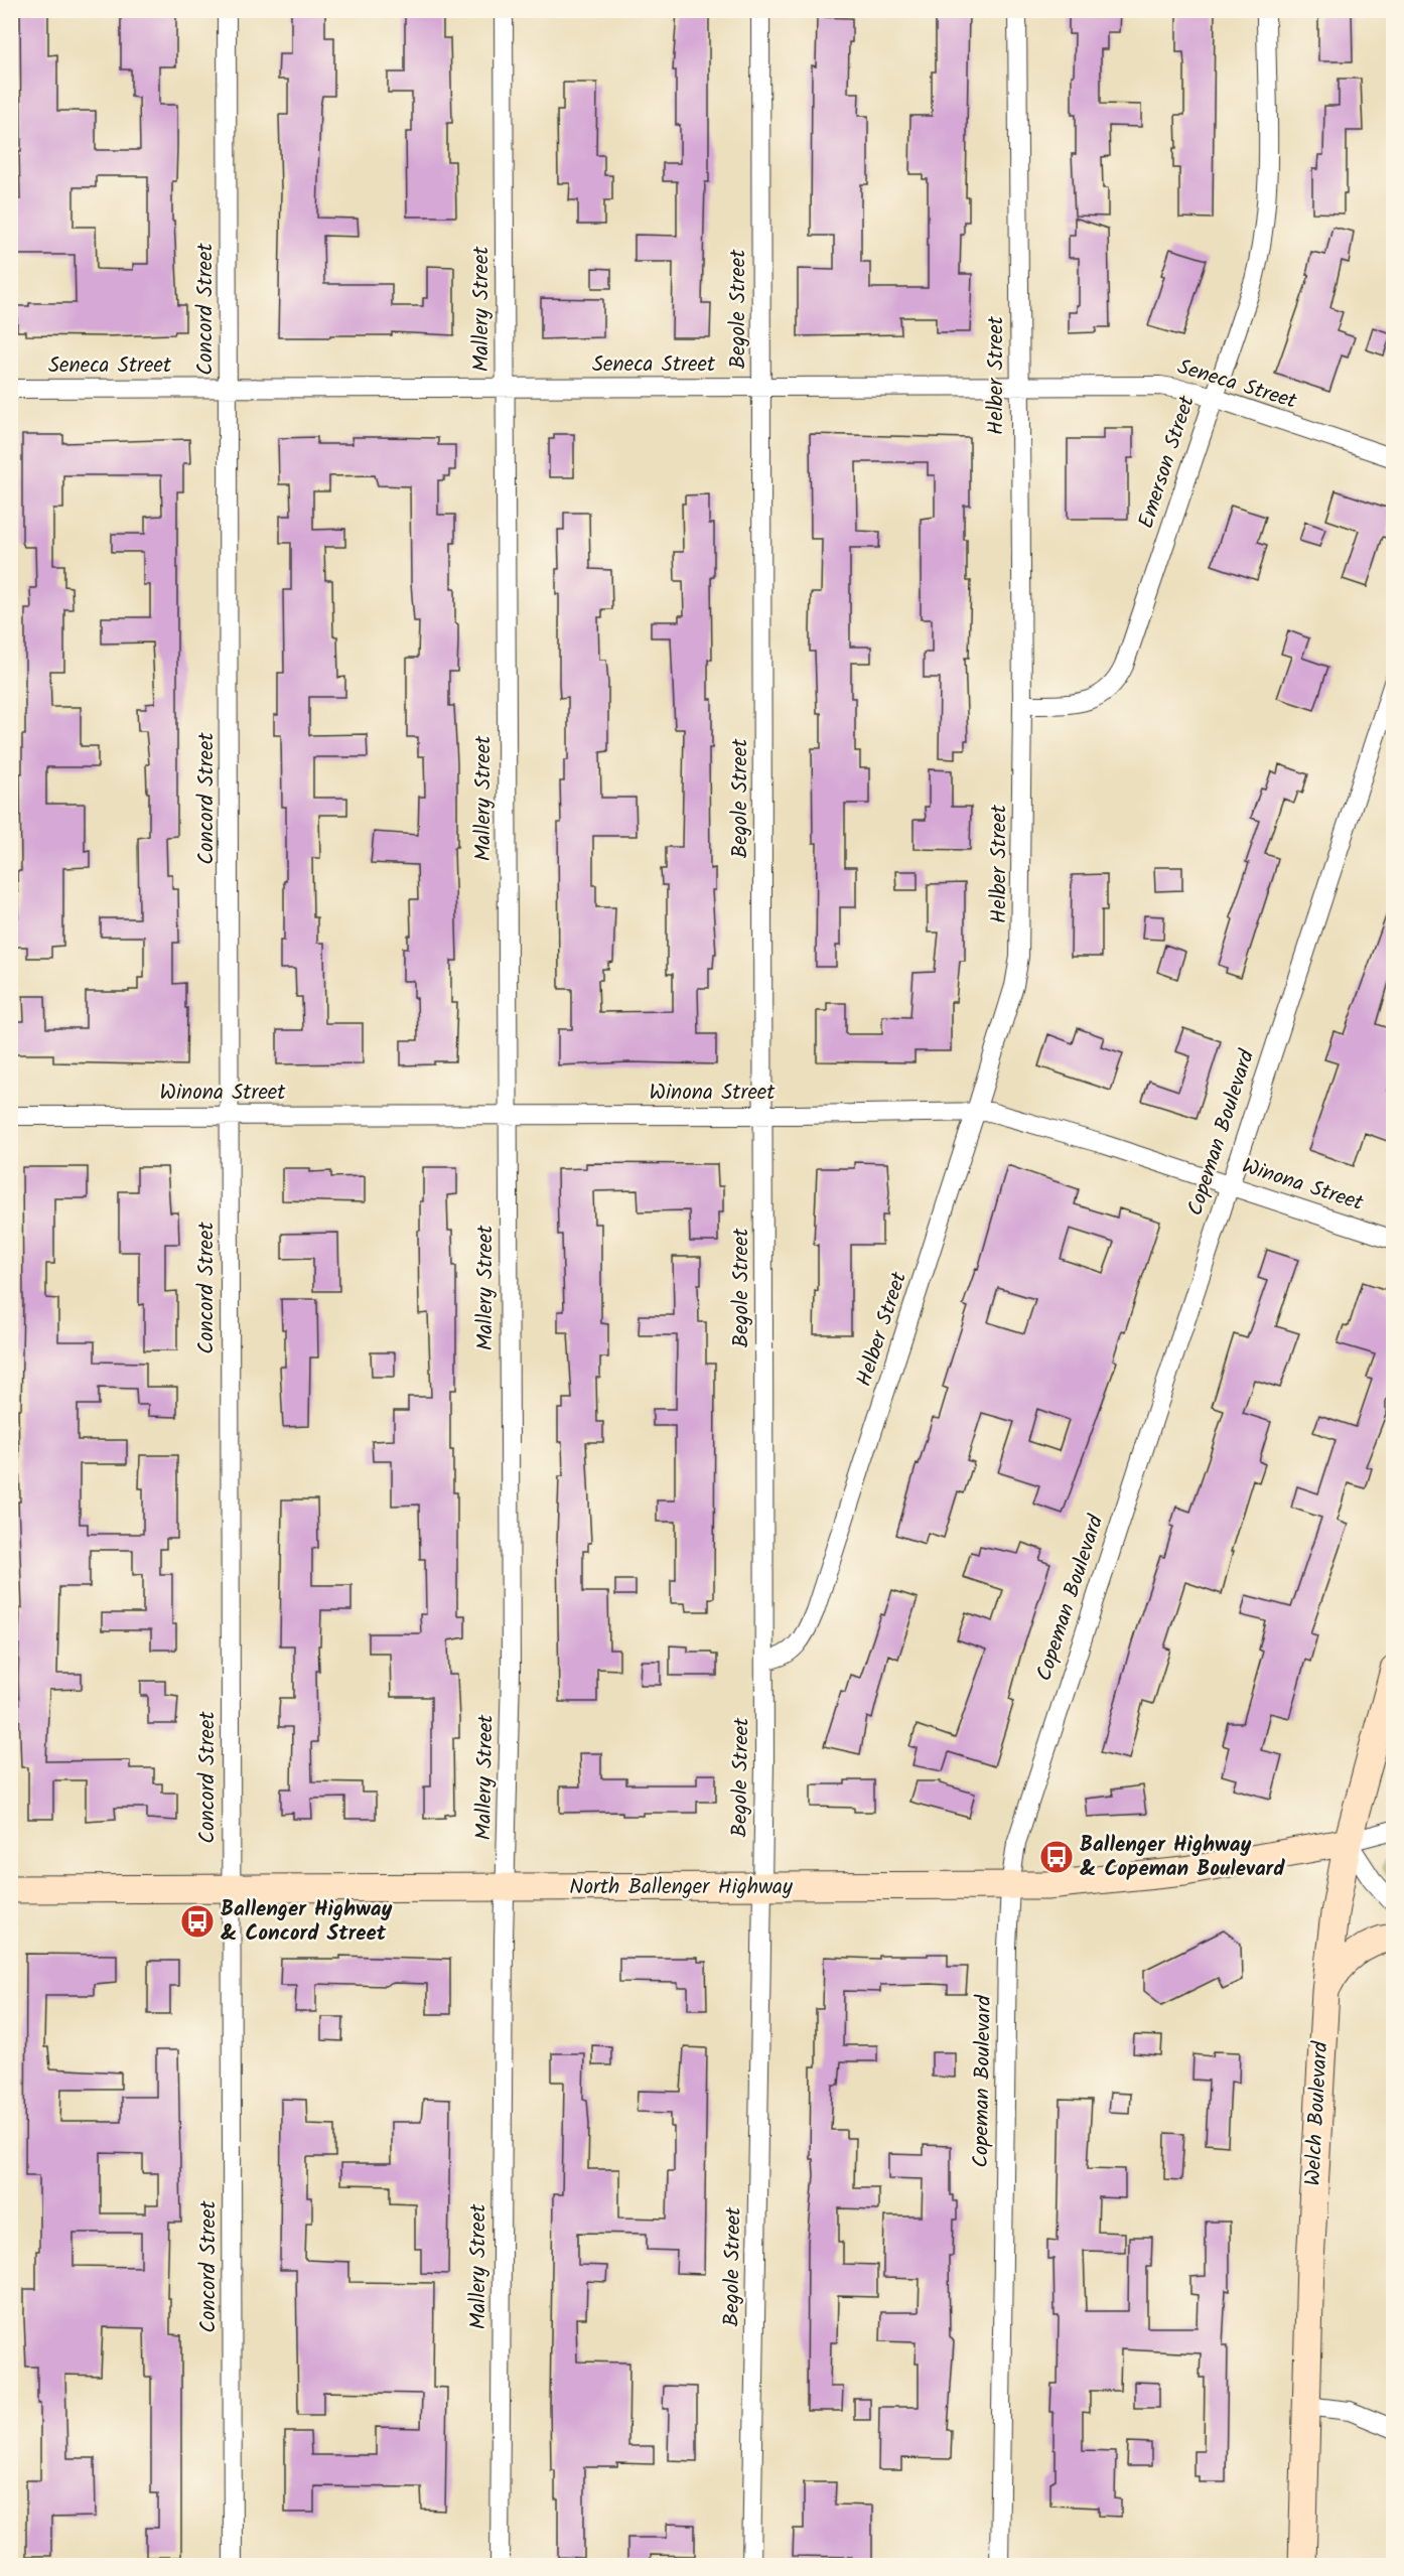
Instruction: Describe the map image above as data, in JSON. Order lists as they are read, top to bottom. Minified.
{"streets":{"main road":["North Ballenger Highway","Welch Boulevard"],"street":["Concord Street","Mallery Street","Begole Street","Seneca Street","Helber Street","Emerson Street","Winona Street","Copeman Boulevard"]},"crossings":[["Concord Street","Seneca Street"],["Concord Street","Winona Street"],["Concord Street","North Ballenger Highway"],["Mallery Street","Seneca Street"],["Mallery Street","Winona Street"],["Mallery Street","North Ballenger Highway"],["Begole Street","Seneca Street"],["Begole Street","Helber Street"],["Begole Street","Winona Street"],["Begole Street","North Ballenger Highway"],["Seneca Street","Helber Street"],["Seneca Street","Emerson Street"],["Helber Street","Emerson Street"],["Helber Street","Winona Street"],["Winona Street","Copeman Boulevard"],["Copeman Boulevard","North Ballenger Highway"],["North Ballenger Highway","Welch Boulevard"]],"places":{"bus stop":["Ballenger Highway & Copeman Boulevard","Ballenger Highway & Concord Street"]}}
